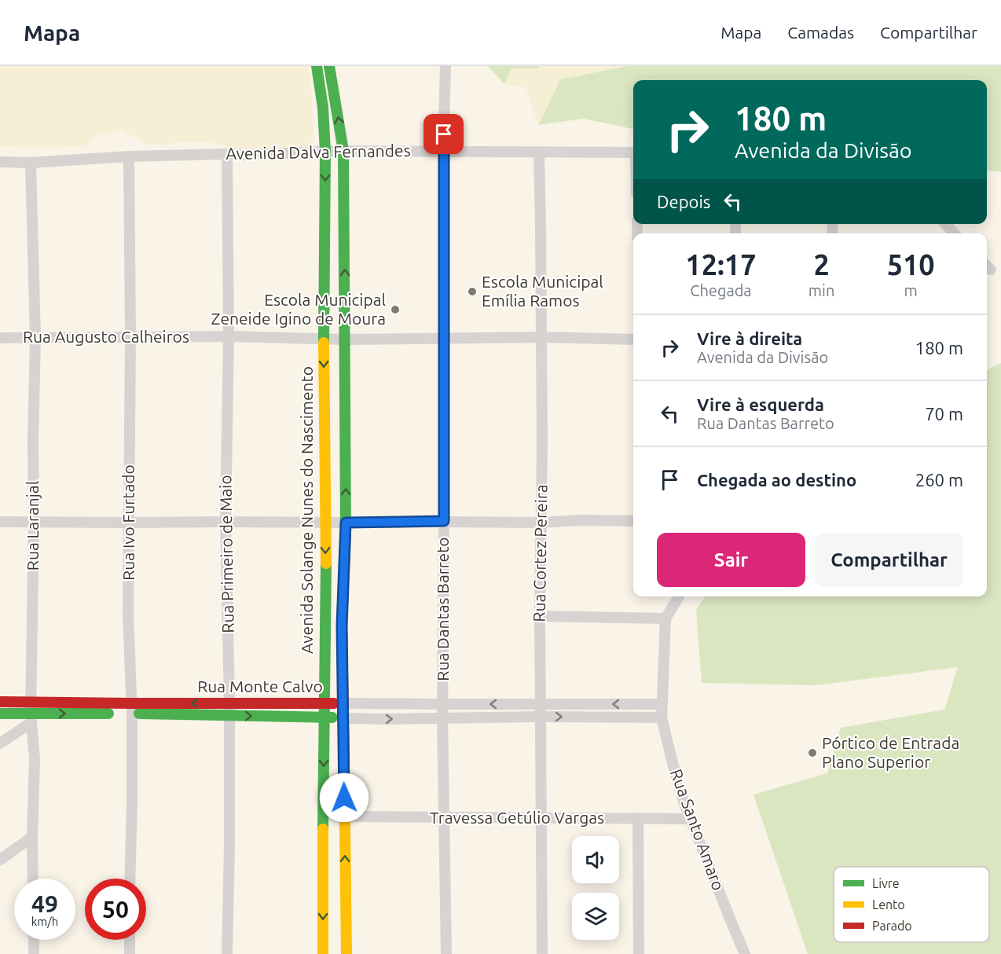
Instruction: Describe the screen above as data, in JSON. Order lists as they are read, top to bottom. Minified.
{"streets":{"main road":["Avenida Solange Nunes do Nascimento","Rua Monte Calvo"],"street":["Avenida Dalva Fernandes","Rua Augusto Calheiros","Rua Ivo Furtado","Rua Laranjal","Rua Cortez Pereira","Rua Primeiro de Maio","Rua Dantas Barreto","Travessa Getúlio Vargas","Rua Santo Amaro"]},"crossings":[["Avenida Dalva Fernandes","Avenida Solange Nunes do Nascimento"],["Avenida Dalva Fernandes","Rua Ivo Furtado"],["Avenida Dalva Fernandes","Rua Laranjal"],["Avenida Dalva Fernandes","Rua Cortez Pereira"],["Avenida Dalva Fernandes","Rua Primeiro de Maio"],["Avenida Dalva Fernandes","Rua Dantas Barreto"],["Rua Augusto Calheiros","Avenida Solange Nunes do Nascimento"],["Rua Augusto Calheiros","Rua Ivo Furtado"],["Rua Augusto Calheiros","Rua Laranjal"],["Rua Augusto Calheiros","Rua Cortez Pereira"],["Rua Augusto Calheiros","Rua Primeiro de Maio"],["Rua Augusto Calheiros","Rua Dantas Barreto"],["Avenida Solange Nunes do Nascimento","Rua Monte Calvo"],["Avenida Solange Nunes do Nascimento","Travessa Getúlio Vargas"],["Rua Ivo Furtado","Rua Monte Calvo"],["Rua Laranjal","Rua Monte Calvo"],["Rua Cortez Pereira","Rua Monte Calvo"],["Rua Cortez Pereira","Travessa Getúlio Vargas"],["Rua Primeiro de Maio","Rua Monte Calvo"],["Rua Dantas Barreto","Rua Monte Calvo"],["Rua Dantas Barreto","Travessa Getúlio Vargas"],["Rua Monte Calvo","Rua Santo Amaro"],["Travessa Getúlio Vargas","Rua Santo Amaro"]],"places":["Escola Municipal Emília Ramos","Escola Municipal Zeneide Igino de Moura","Pórtico de Entrada Plano Superior"],"legend":["Livre","Lento","Parado"],"page":{"header":"Mapa","nav":["Mapa","Camadas","Compartilhar"],"turn":["180 m","Avenida da Divisão"],"then":"Depois","eta":["12:17","Chegada","2","min","510","m"],"list":[{"name":"Vire à direita","note":"Avenida da Divisão","value":"180 m"},{"name":"Vire à esquerda","note":"Rua Dantas Barreto","value":"70 m"},{"name":"Chegada ao destino","value":"260 m"}],"buttons":["Sair","Compartilhar"],"speed":"49 km/h","limit":"50"}}
